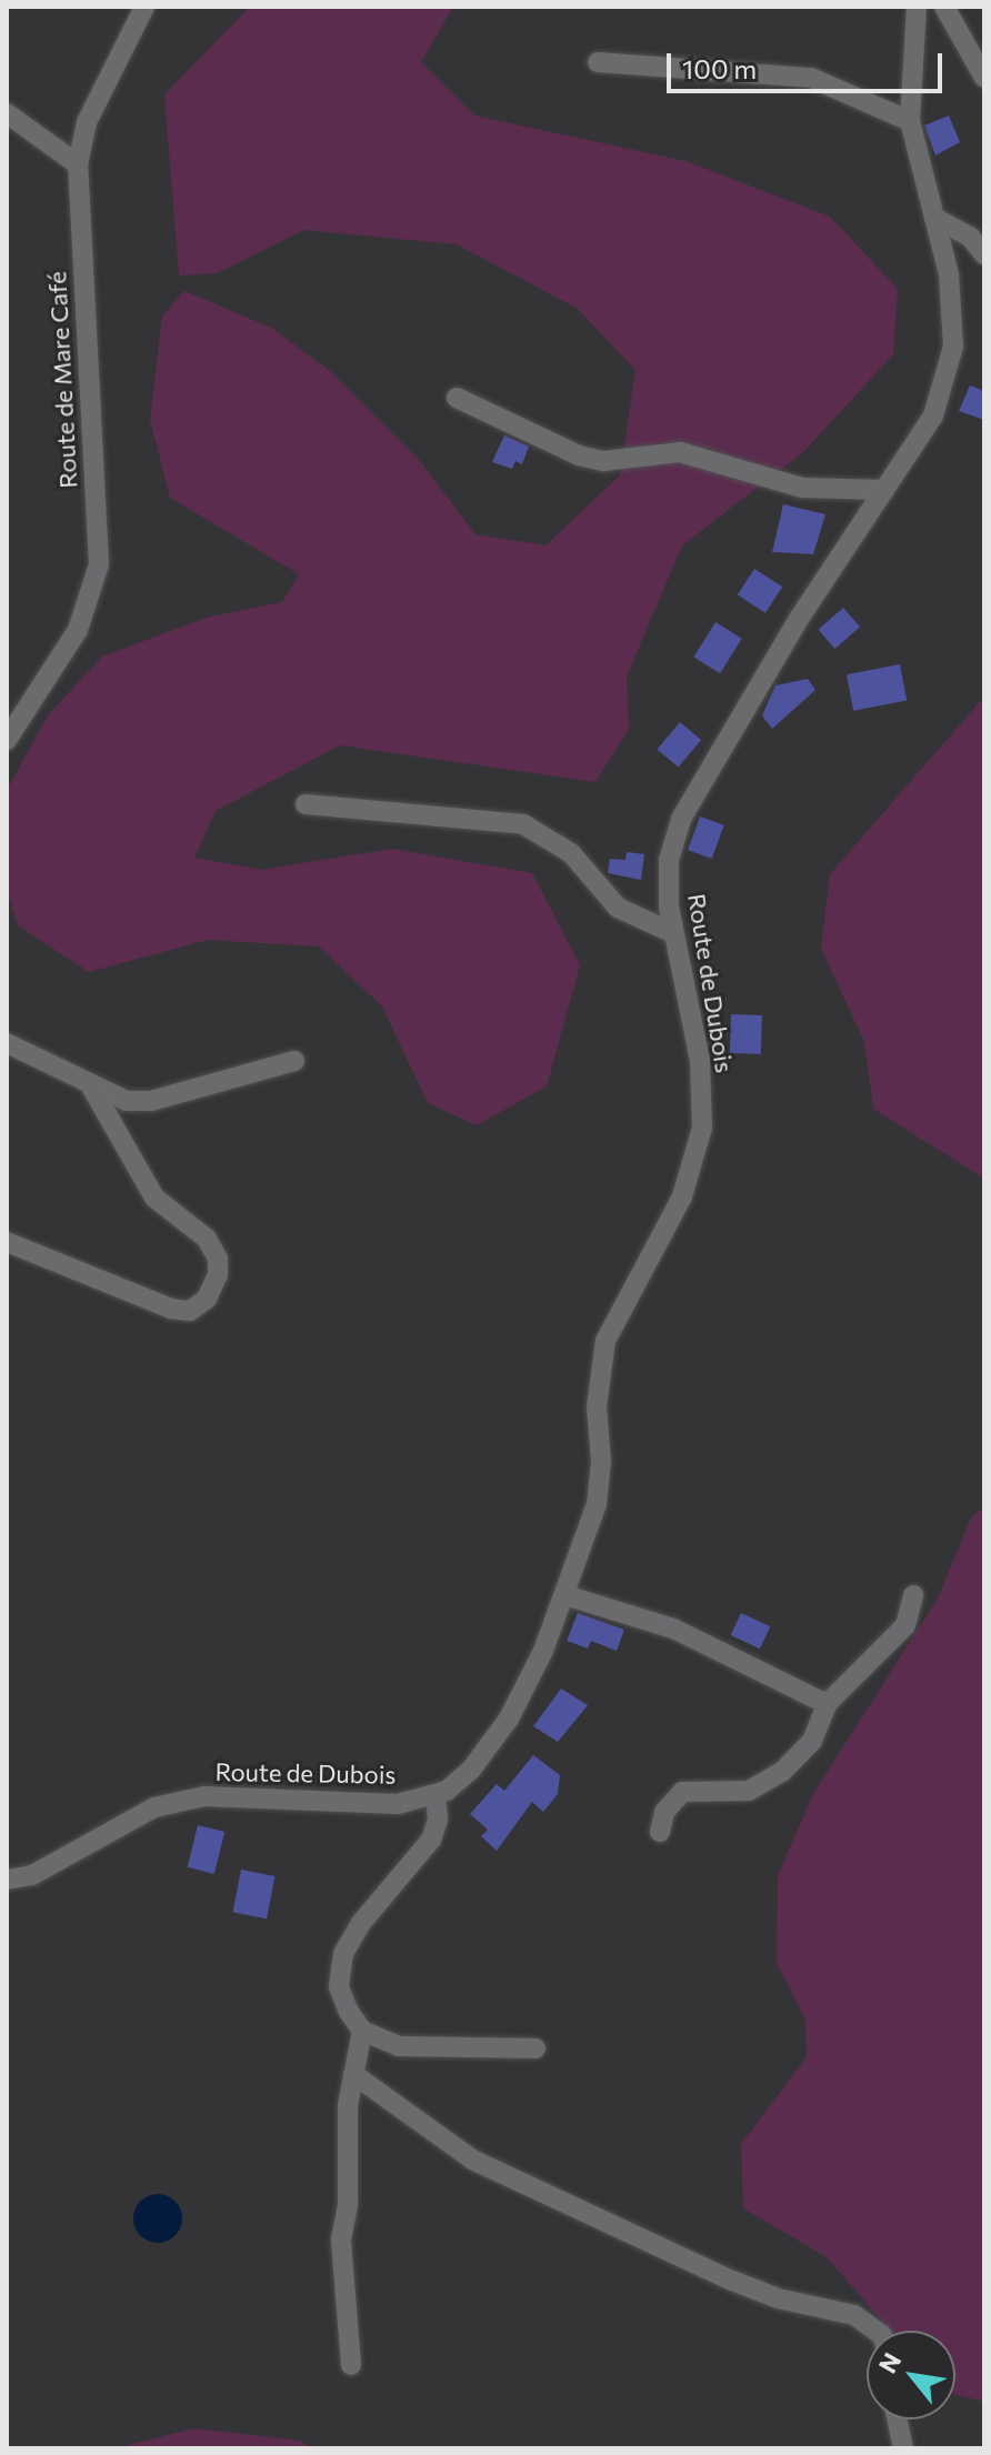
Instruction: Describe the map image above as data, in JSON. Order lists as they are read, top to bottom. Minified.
{"streets":{"street":["Route de Mare Café","Route de Dubois"]},"scale_bar":"100 m","north":"top left"}
